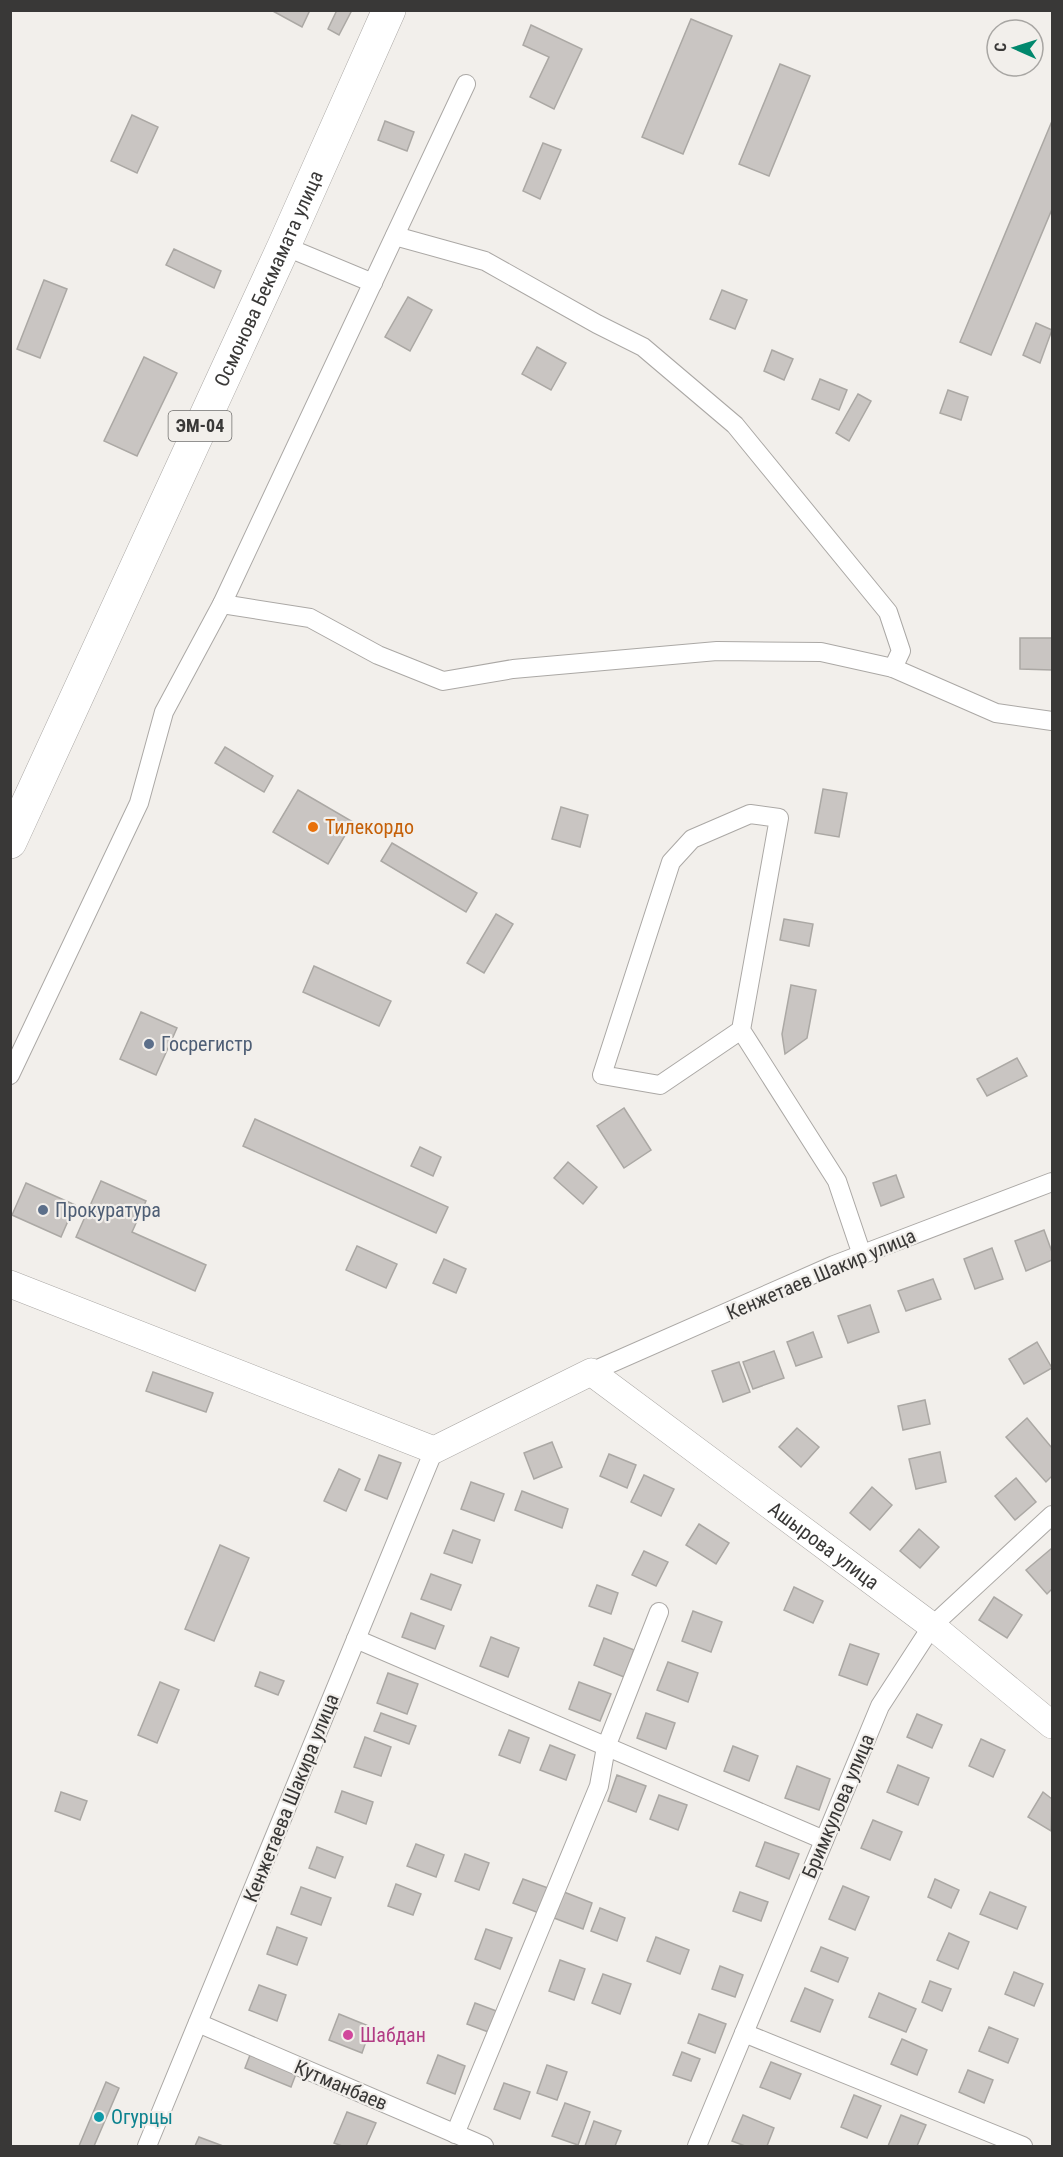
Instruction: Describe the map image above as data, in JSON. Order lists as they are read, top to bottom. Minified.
{"streets":{"highway":["Осмонова Бекмамата улица","ЭМ-04"],"street":["Кенжетаев Шакир улица","Ашырова улица","Кенжетаева Шакира улица","Бримкулова улица","Кутманбаев"]},"crossings":[["Кенжетаев Шакир улица","Ашырова улица"],["Ашырова улица","Бримкулова улица"],["Кенжетаева Шакира улица","Кутманбаев"]],"places":["Тилекордо","Госрегистр","Прокуратура","Шабдан","Огурцы"],"north":"left"}
